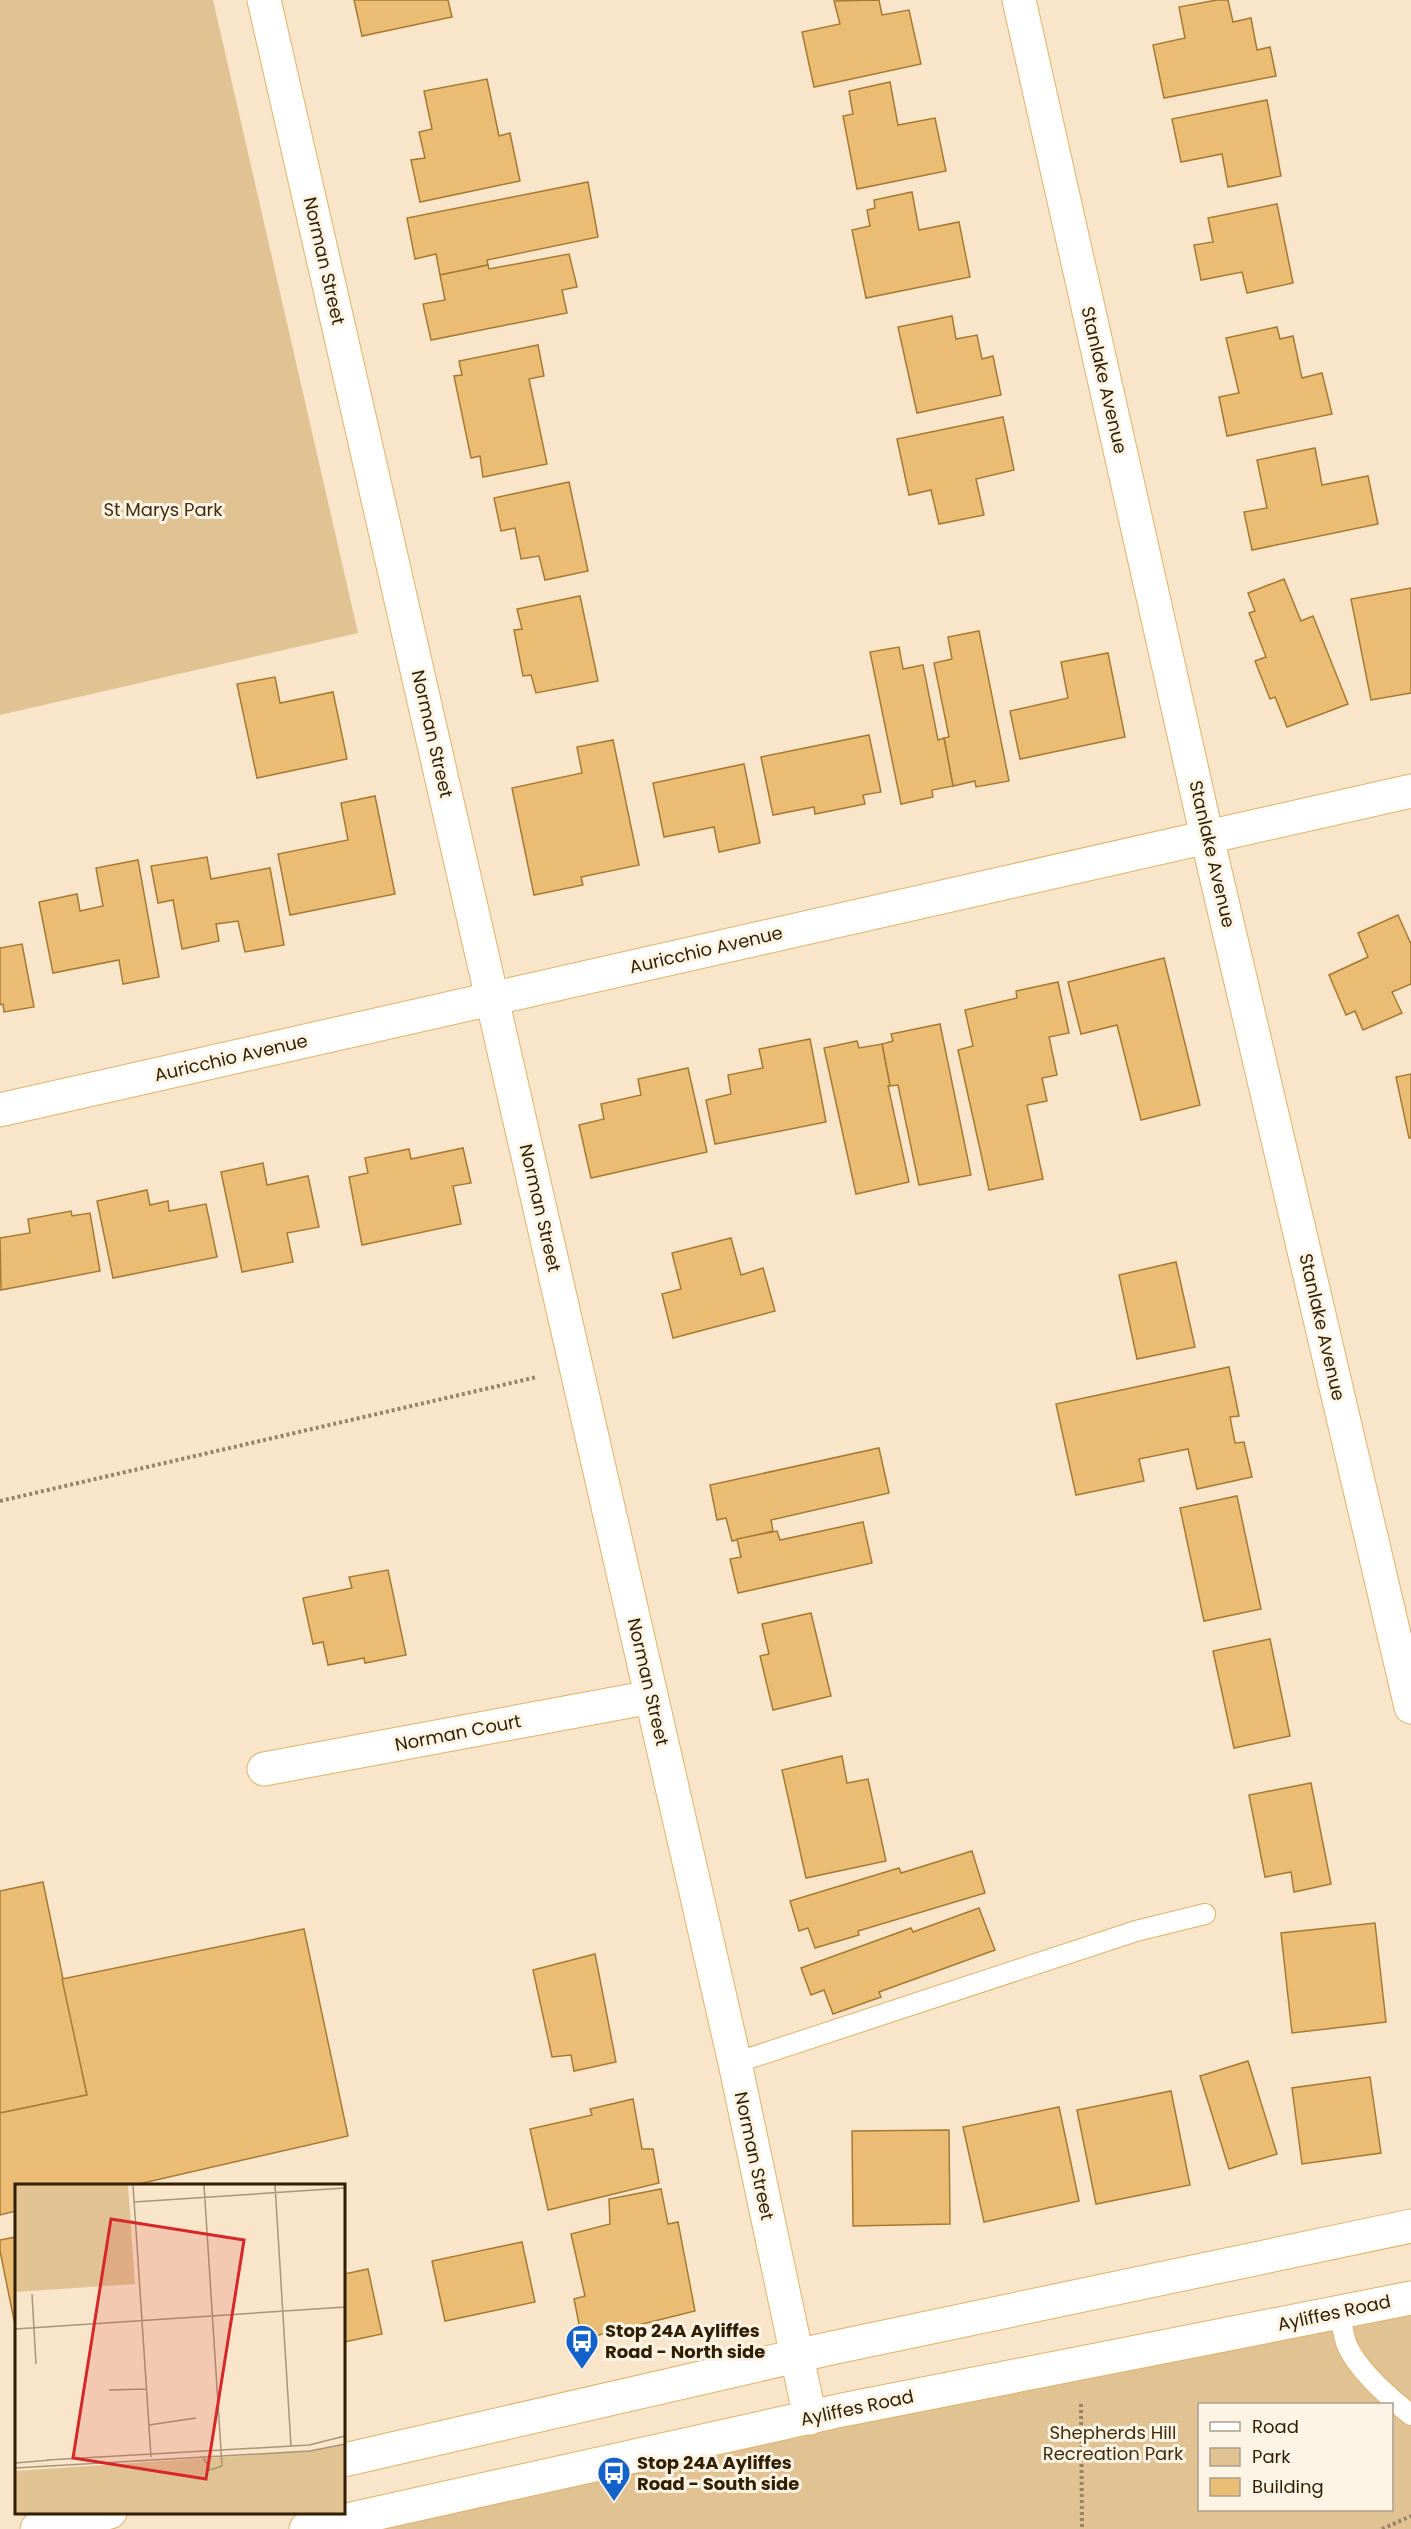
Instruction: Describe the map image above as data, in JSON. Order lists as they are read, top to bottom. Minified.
{"streets":{"street":["Norman Street","Stanlake Avenue","Auricchio Avenue","Norman Court","Ayliffes Road"]},"crossings":[["Norman Street","Auricchio Avenue"],["Norman Street","Norman Court"],["Norman Street","Ayliffes Road"],["Stanlake Avenue","Auricchio Avenue"]],"parks":["St Marys Park","Shepherds Hill Recreation Park"],"places":{"bus stop":["Stop 24A Ayliffes Road - North side","Stop 24A Ayliffes Road - South side"]},"legend":["Road","Park","Building"]}
